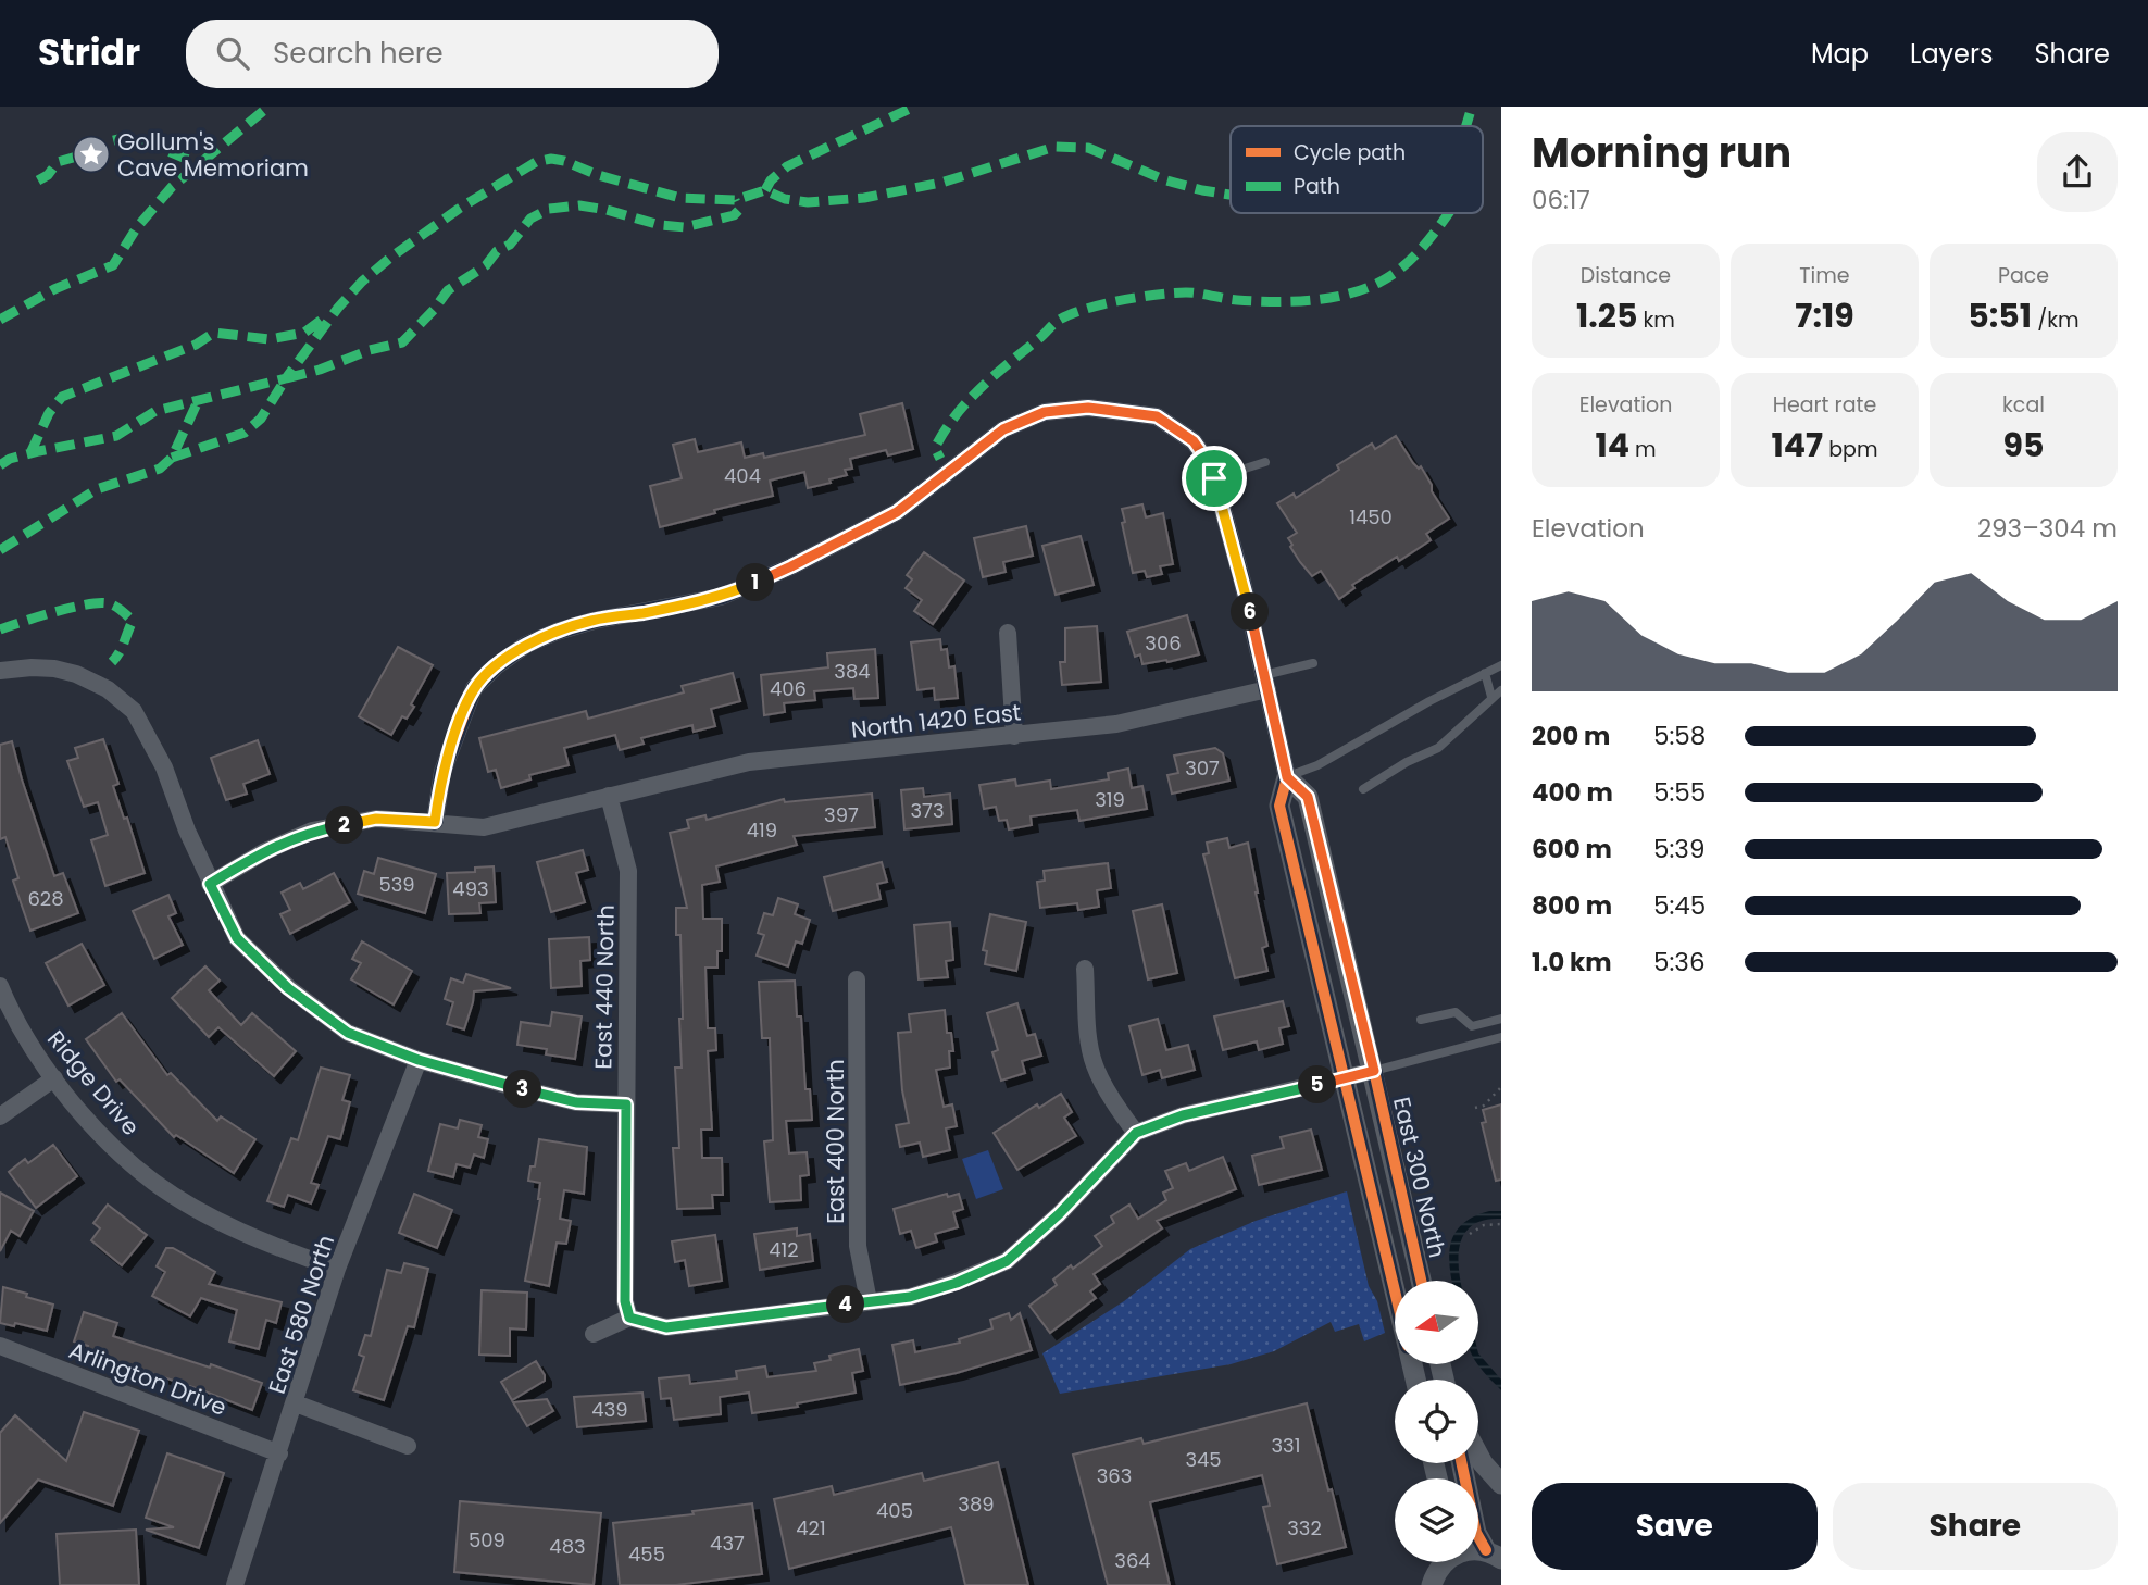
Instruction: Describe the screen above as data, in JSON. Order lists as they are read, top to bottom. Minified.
{"streets":{"street":["North 1420 East","East 440 North","Ridge Drive","East 400 North","East 300 North","East 580 North","Arlington Drive"]},"crossings":[["North 1420 East","East 440 North"],["North 1420 East","East 300 North"],["Ridge Drive","East 580 North"],["East 580 North","Arlington Drive"]],"places":{"place":["Gollum's Cave Memoriam"]},"house_numbers":["404","1450","306","384","406","307","319","373","397","419","539","493","628","412","439","331","345","363","389","405","421","332","509","437","483","455","364"],"legend":["Cycle path","Path"],"north":"left","page":{"header":"Stridr","search":"Search here","nav":["Map","Layers","Share"],"heading":["Morning run","06:17"],"stats":[["Distance","1.25 km"],["Time","7:19"],["Pace","5:51 /km"],["Elevation","14 m"],["Heart rate","147 bpm"],["kcal","95"]],"chart":["Elevation","293–304 m"],"pins":["1","6","2","5","3","4"],"list":[{"name":"200 m","note":"5:58"},{"name":"400 m","note":"5:55"},{"name":"600 m","note":"5:39"},{"name":"800 m","note":"5:45"},{"name":"1.0 km","note":"5:36"}],"buttons":["Save","Share"]}}
